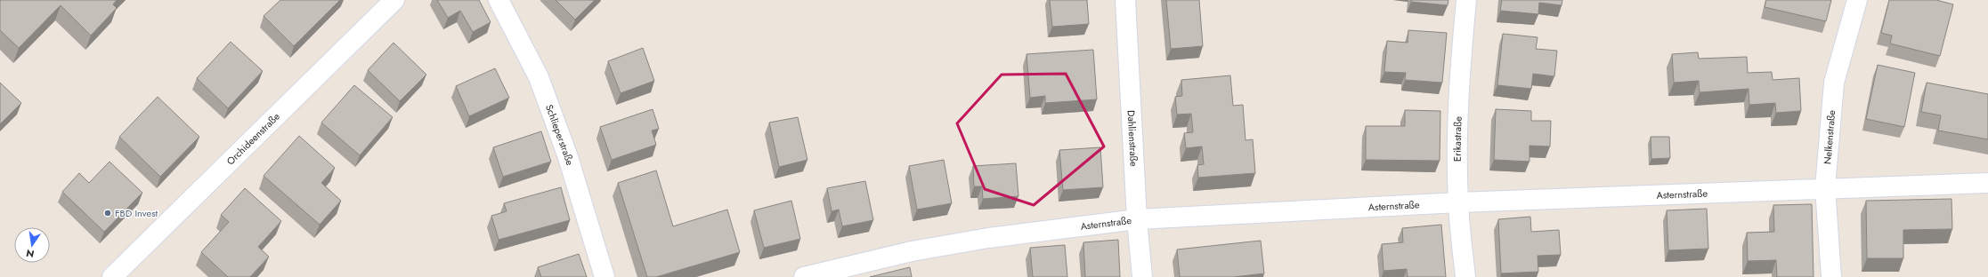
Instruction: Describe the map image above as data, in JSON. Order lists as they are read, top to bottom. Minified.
{"streets":{"street":["Schlieperstraße","Nelkenstraße","Orchideenstraße","Dahlienstraße","Erikastraße","Asternstraße"]},"crossings":[["Nelkenstraße","Asternstraße"],["Dahlienstraße","Asternstraße"],["Erikastraße","Asternstraße"]],"places":["FBD Invest"],"north":"bottom"}
